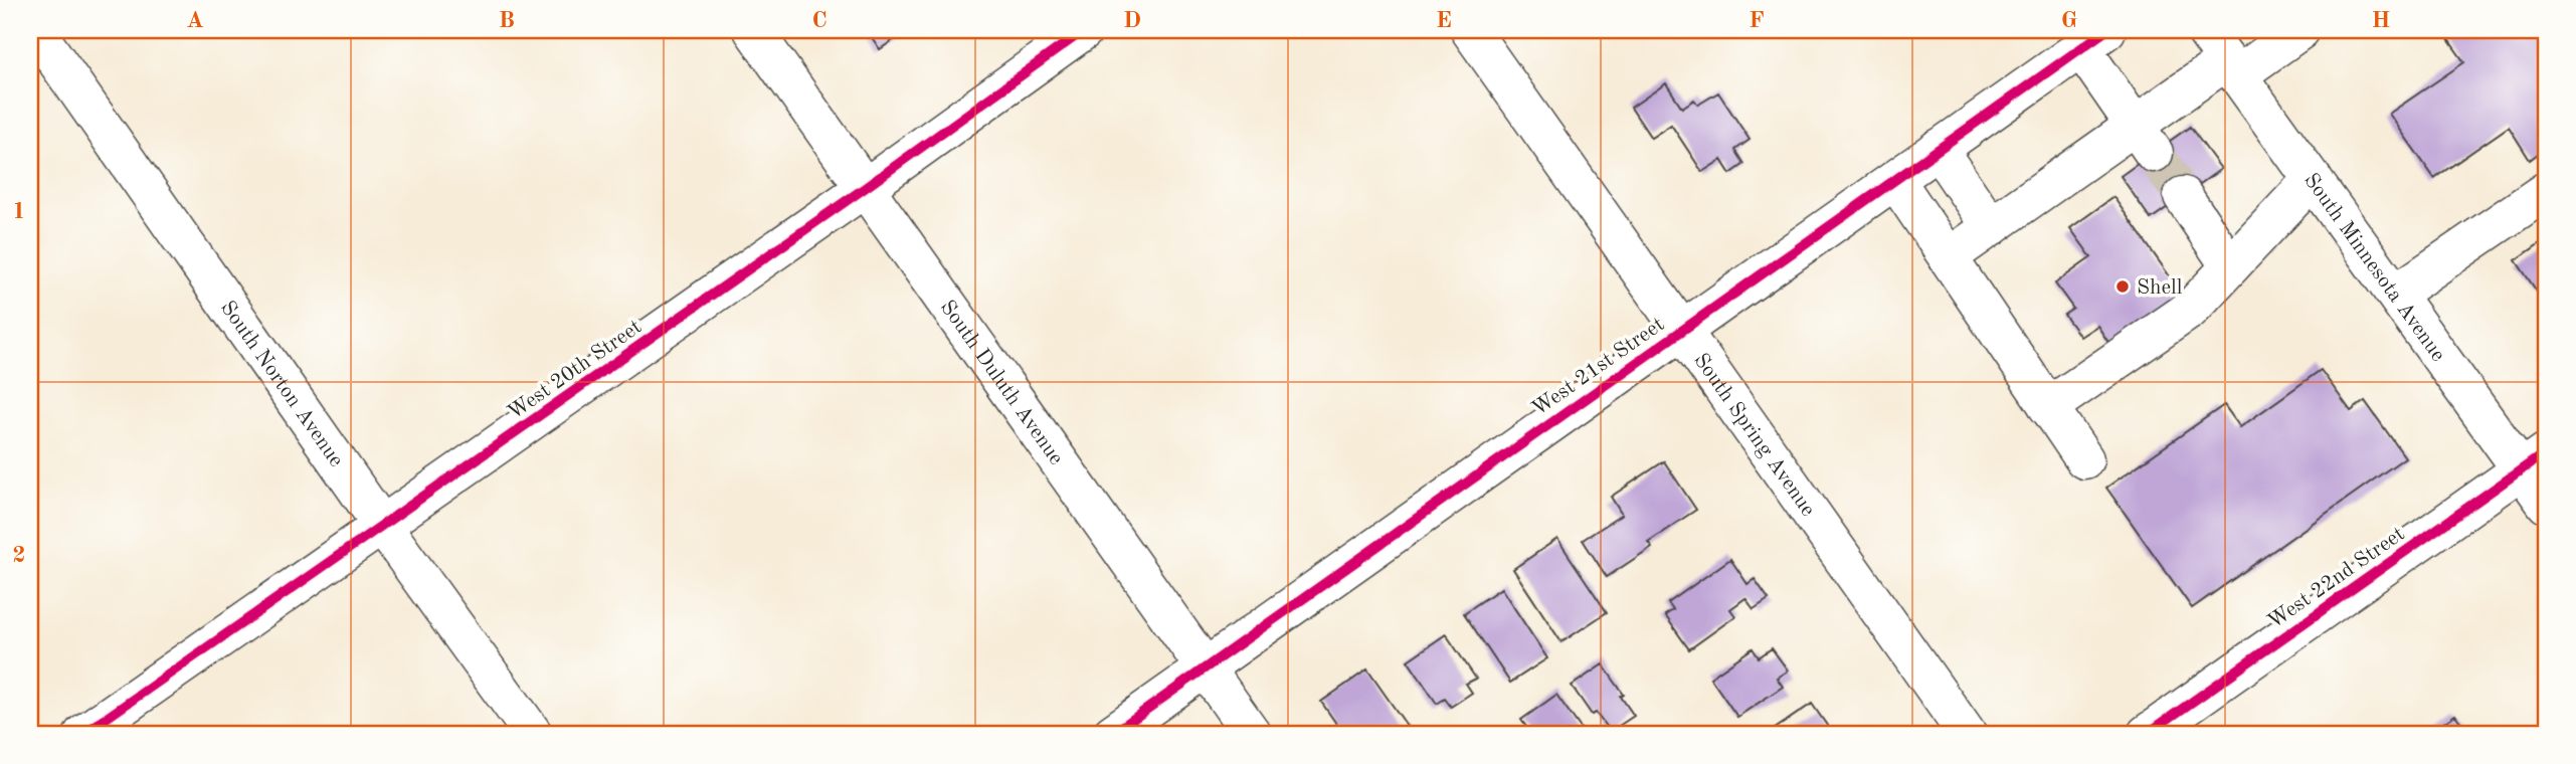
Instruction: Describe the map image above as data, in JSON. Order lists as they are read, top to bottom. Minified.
{"streets":{"street":["South Minnesota Avenue","West 21st Street","West 20th Street","South Duluth Avenue","South Norton Avenue","South Spring Avenue","West 22nd Street"]},"crossings":[["South Minnesota Avenue","West 22nd Street"],["West 21st Street","South Duluth Avenue"],["West 21st Street","South Spring Avenue"],["West 20th Street","South Duluth Avenue"],["West 20th Street","South Norton Avenue"]],"places":["Shell"],"grid":{"columns":["A","B","C","D","E","F","G","H"],"rows":["1","2"]}}
